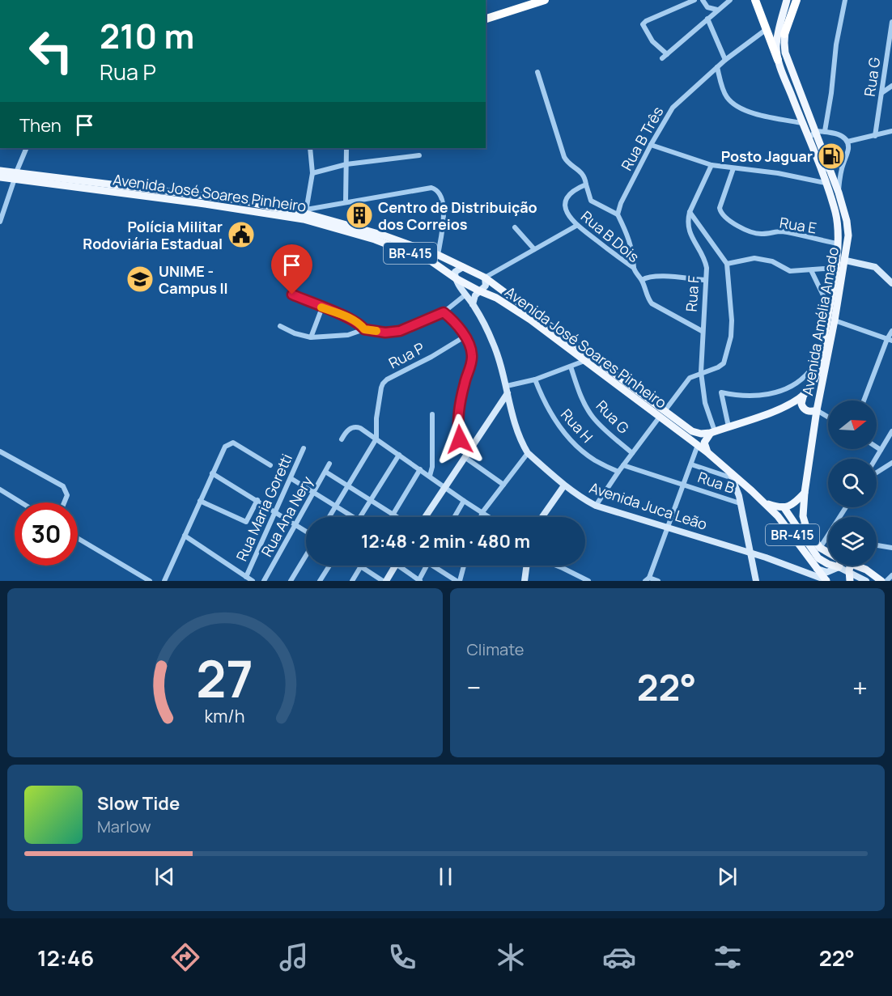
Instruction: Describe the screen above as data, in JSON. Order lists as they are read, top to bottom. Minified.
{"streets":{"main road":["Avenida José Soares Pinheiro","BR-415","Avenida Amélia Amado","Avenida Juca Leão"],"street":["Rua G","Rua B Três","Rua E","Rua B Dois","Rua F","Rua P","Rua H","Rua B","Rua Maria Goretti","Rua Ana Nery"]},"crossings":[["Avenida José Soares Pinheiro","BR-415"],["Avenida José Soares Pinheiro","Rua F"],["Avenida José Soares Pinheiro","Avenida Amélia Amado"],["Avenida José Soares Pinheiro","Avenida Juca Leão"],["Rua E","Avenida Amélia Amado"],["Rua B Dois","Rua F"],["BR-415","Avenida Juca Leão"],["Rua F","Avenida Amélia Amado"],["Rua P","Avenida Juca Leão"]],"places":{"fuel station":["Posto Jaguar"],"building":["Centro de Distribuição dos Correios"],"public building":["Polícia Militar Rodoviária Estadual"],"school or university":["UNIME - Campus II"]},"north":"right","page":{"turn":["210 m","Rua P"],"then":"Then","limit":"30","trip":"12:48 · 2 min · 480 m","tile":"Climate","heat":["−","22°","+"],"song":["Slow Tide","Marlow"],"tabs":["12:46","22°"],"gauge":["27","km/h"]}}
